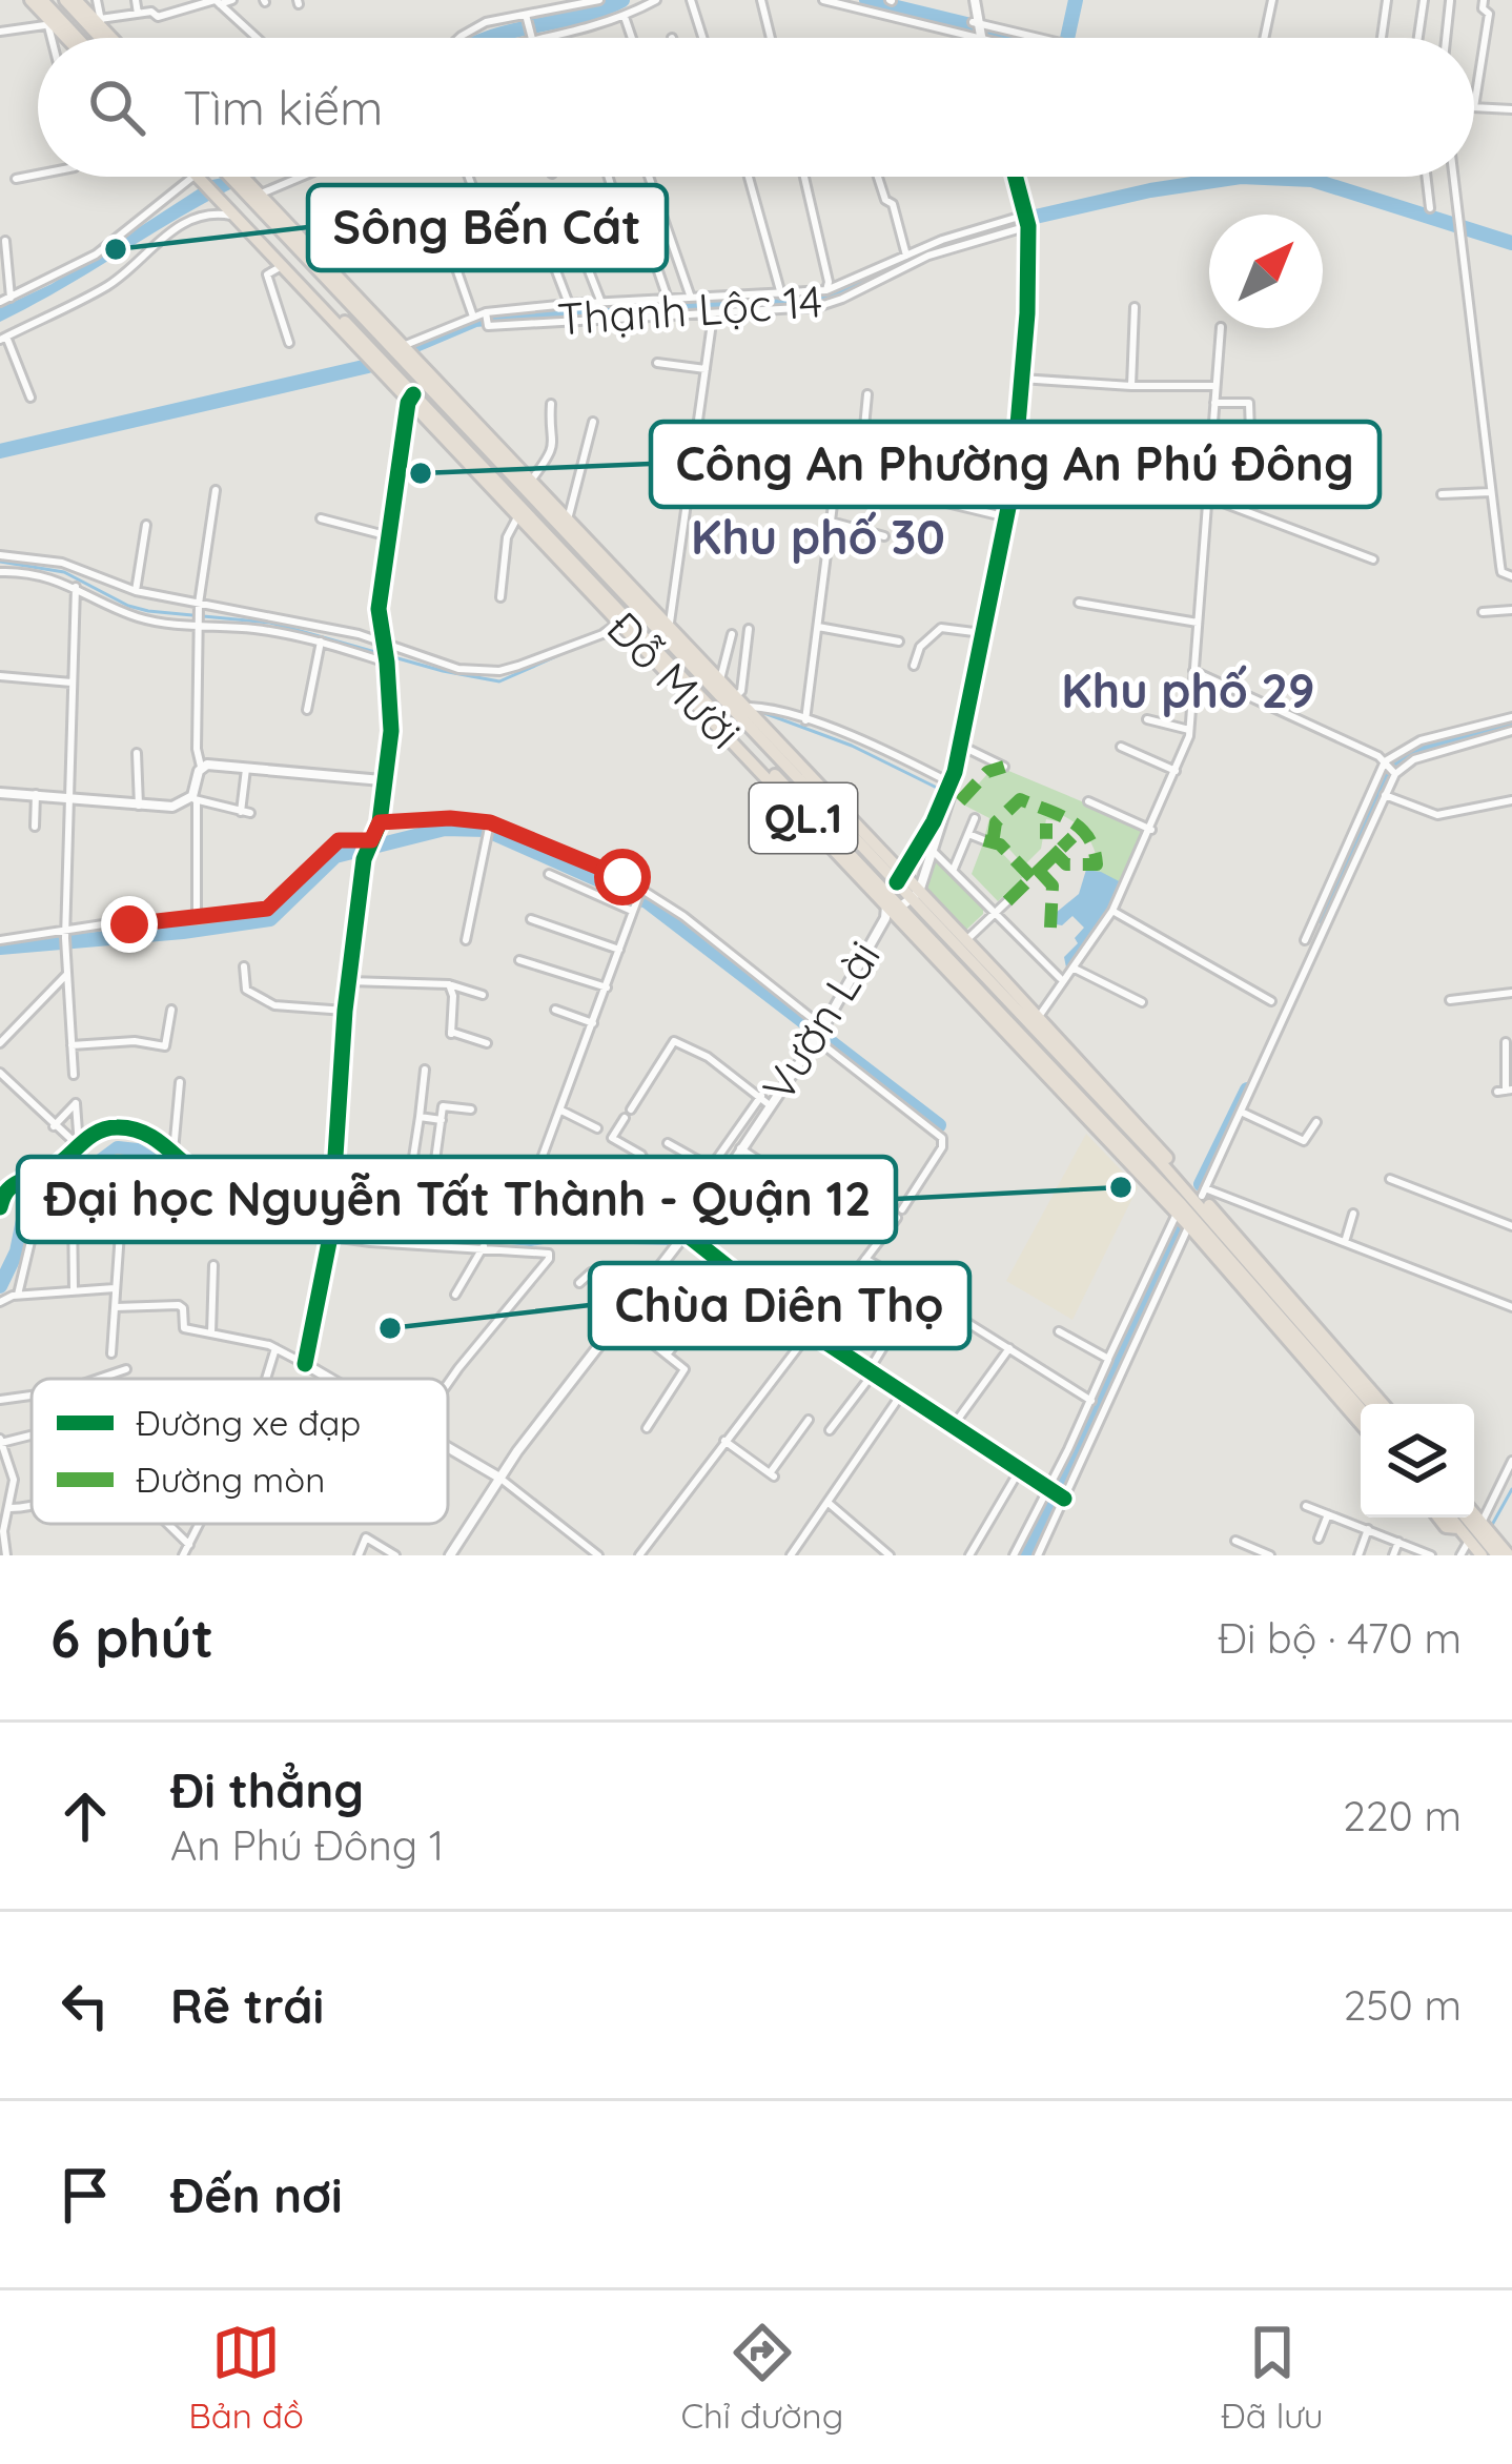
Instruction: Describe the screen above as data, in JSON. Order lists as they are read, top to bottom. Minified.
{"streets":{"highway":["Đỗ Mười","QL.1"],"street":["Thạnh Lộc 14","Vườn Lài"]},"crossings":[["Thạnh Lộc 14","Đỗ Mười"],["Đỗ Mười","QL.1"],["Đỗ Mười","Vườn Lài"]],"districts":["Khu phố 30","Khu phố 29"],"places":["Sông Bến Cát","Công An Phường An Phú Đông","Đại học Nguyễn Tất Thành - Quận 12","Chùa Diên Thọ"],"legend":["Đường xe đạp","Đường mòn"],"north":"top right","page":{"search":"Tìm kiếm","heading":["6 phút","Đi bộ · 470 m"],"list":[["Đi thẳng","An Phú Đông 1","220 m"],["Rẽ trái","250 m"],"Đến nơi"],"nav":["Bản đồ","Chỉ đường","Đã lưu"]}}
